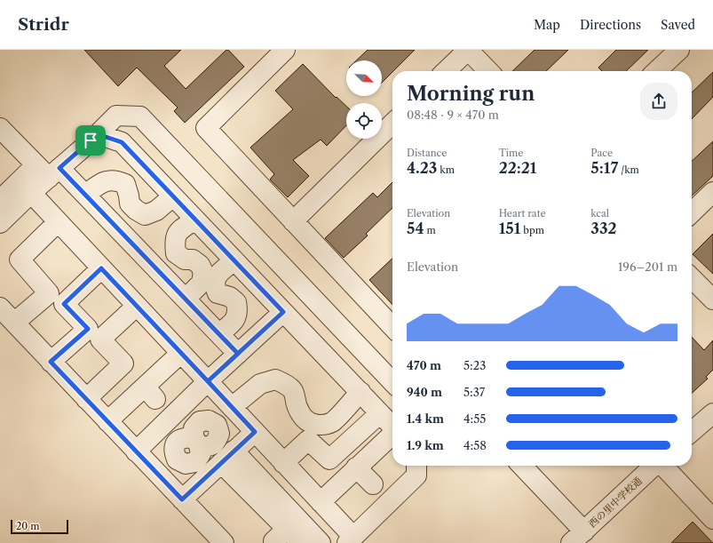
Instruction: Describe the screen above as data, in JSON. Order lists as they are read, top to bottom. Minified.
{"streets":{"street":["西の里中学校通"]},"scale_bar":"20 m","north":"bottom right","page":{"header":"Stridr","nav":["Map","Directions","Saved"],"heading":["Morning run","08:48 · 9 × 470 m"],"stats":[["Distance","4.23 km"],["Time","22:21"],["Pace","5:17 /km"],["Elevation","54 m"],["Heart rate","151 bpm"],["kcal","332"]],"chart":["Elevation","196–201 m"],"list":[{"name":"470 m","note":"5:23"},{"name":"940 m","note":"5:37"},{"name":"1.4 km","note":"4:55"},{"name":"1.9 km","note":"4:58"}],"scale":"20 m"}}
